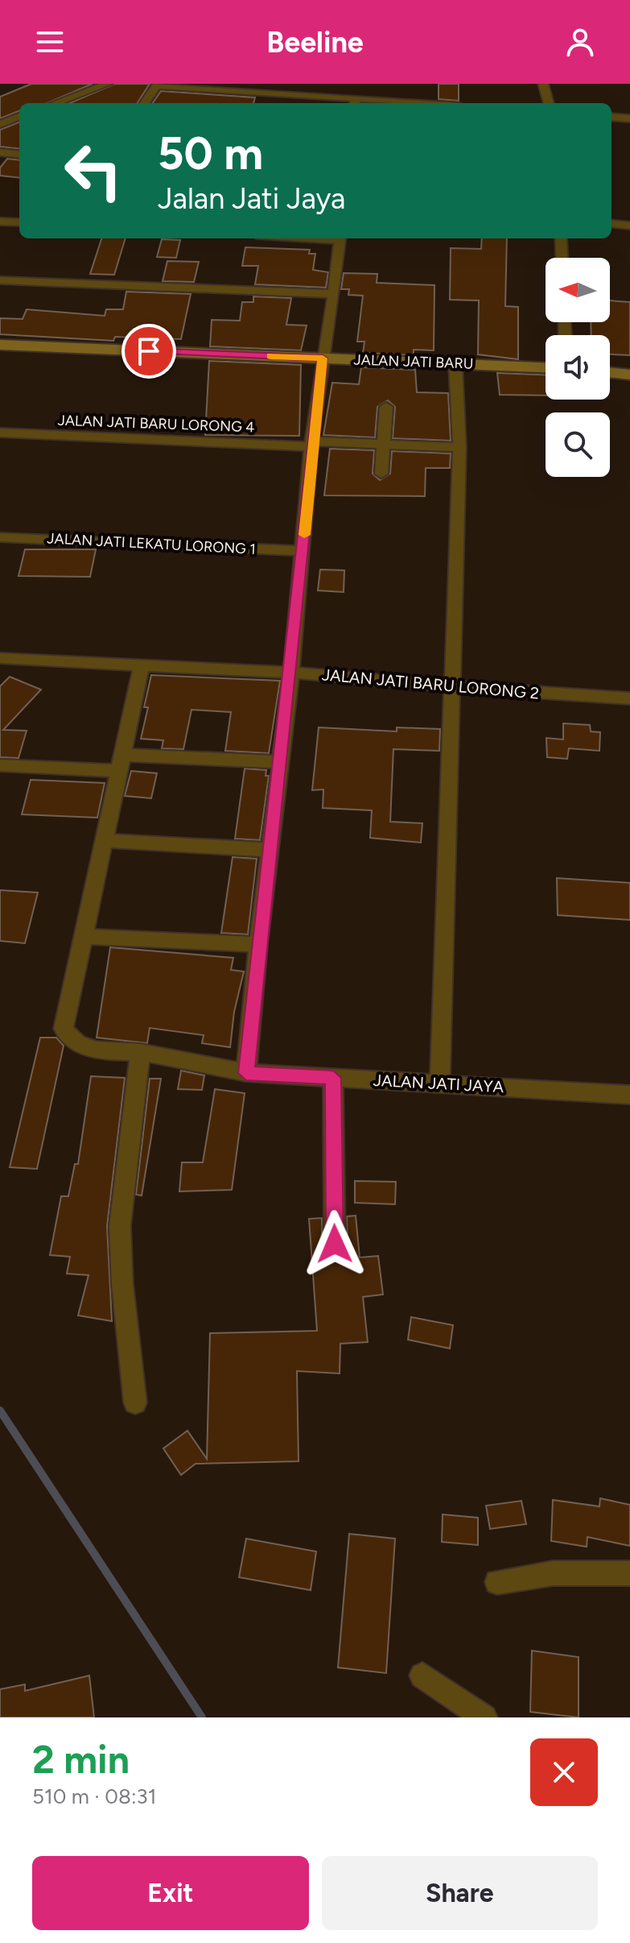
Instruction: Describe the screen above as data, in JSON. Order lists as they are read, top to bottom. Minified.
{"streets":{"street":["JALAN JATI BARU","JALAN JATI BARU LORONG 4","JALAN JATI LEKATU LORONG 1","JALAN JATI BARU LORONG 2","JALAN JATI JAYA"]},"north":"left","page":{"header":"Beeline","turn":["50 m","Jalan Jati Jaya"],"heading":["2 min","510 m · 08:31"],"buttons":["Exit","Share"]}}
